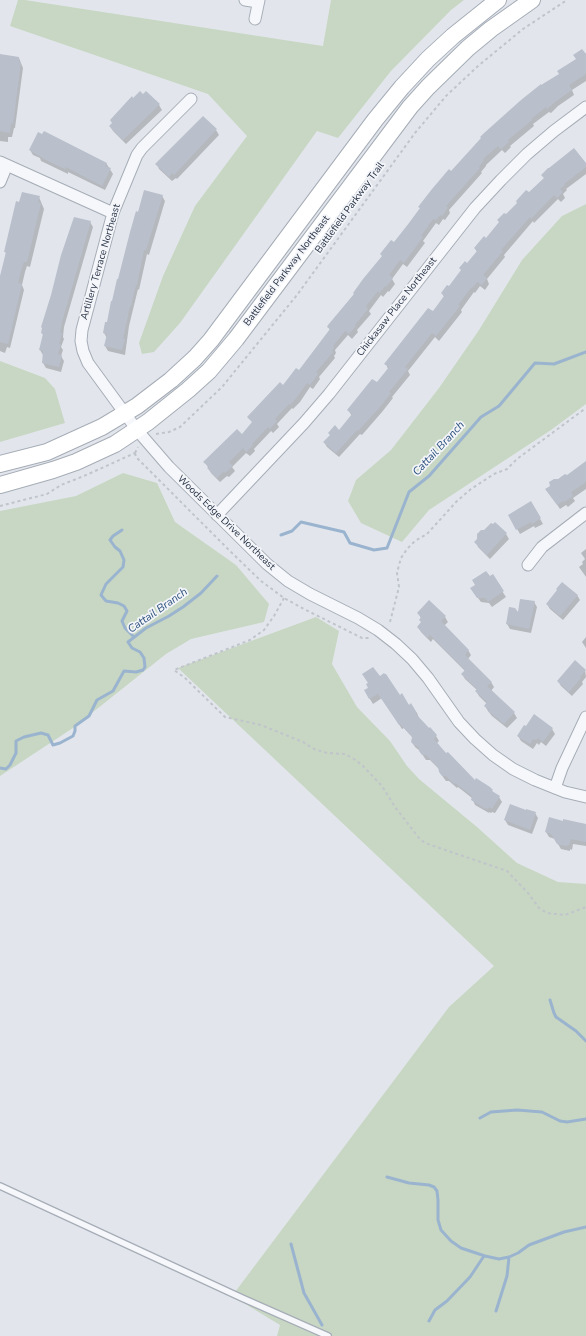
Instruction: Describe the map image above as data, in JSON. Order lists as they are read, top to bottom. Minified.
{"streets":{"main road":["Battlefield Parkway Northeast"],"street":["Artillery Terrace Northeast","Chickasaw Place Northeast","Woods Edge Drive Northeast"],"path":["Battlefield Parkway Trail"]},"crossings":[["Artillery Terrace Northeast","Battlefield Parkway Northeast"],["Artillery Terrace Northeast","Woods Edge Drive Northeast"],["Battlefield Parkway Northeast","Woods Edge Drive Northeast"],["Chickasaw Place Northeast","Woods Edge Drive Northeast"]],"water":["Cattail Branch"]}
